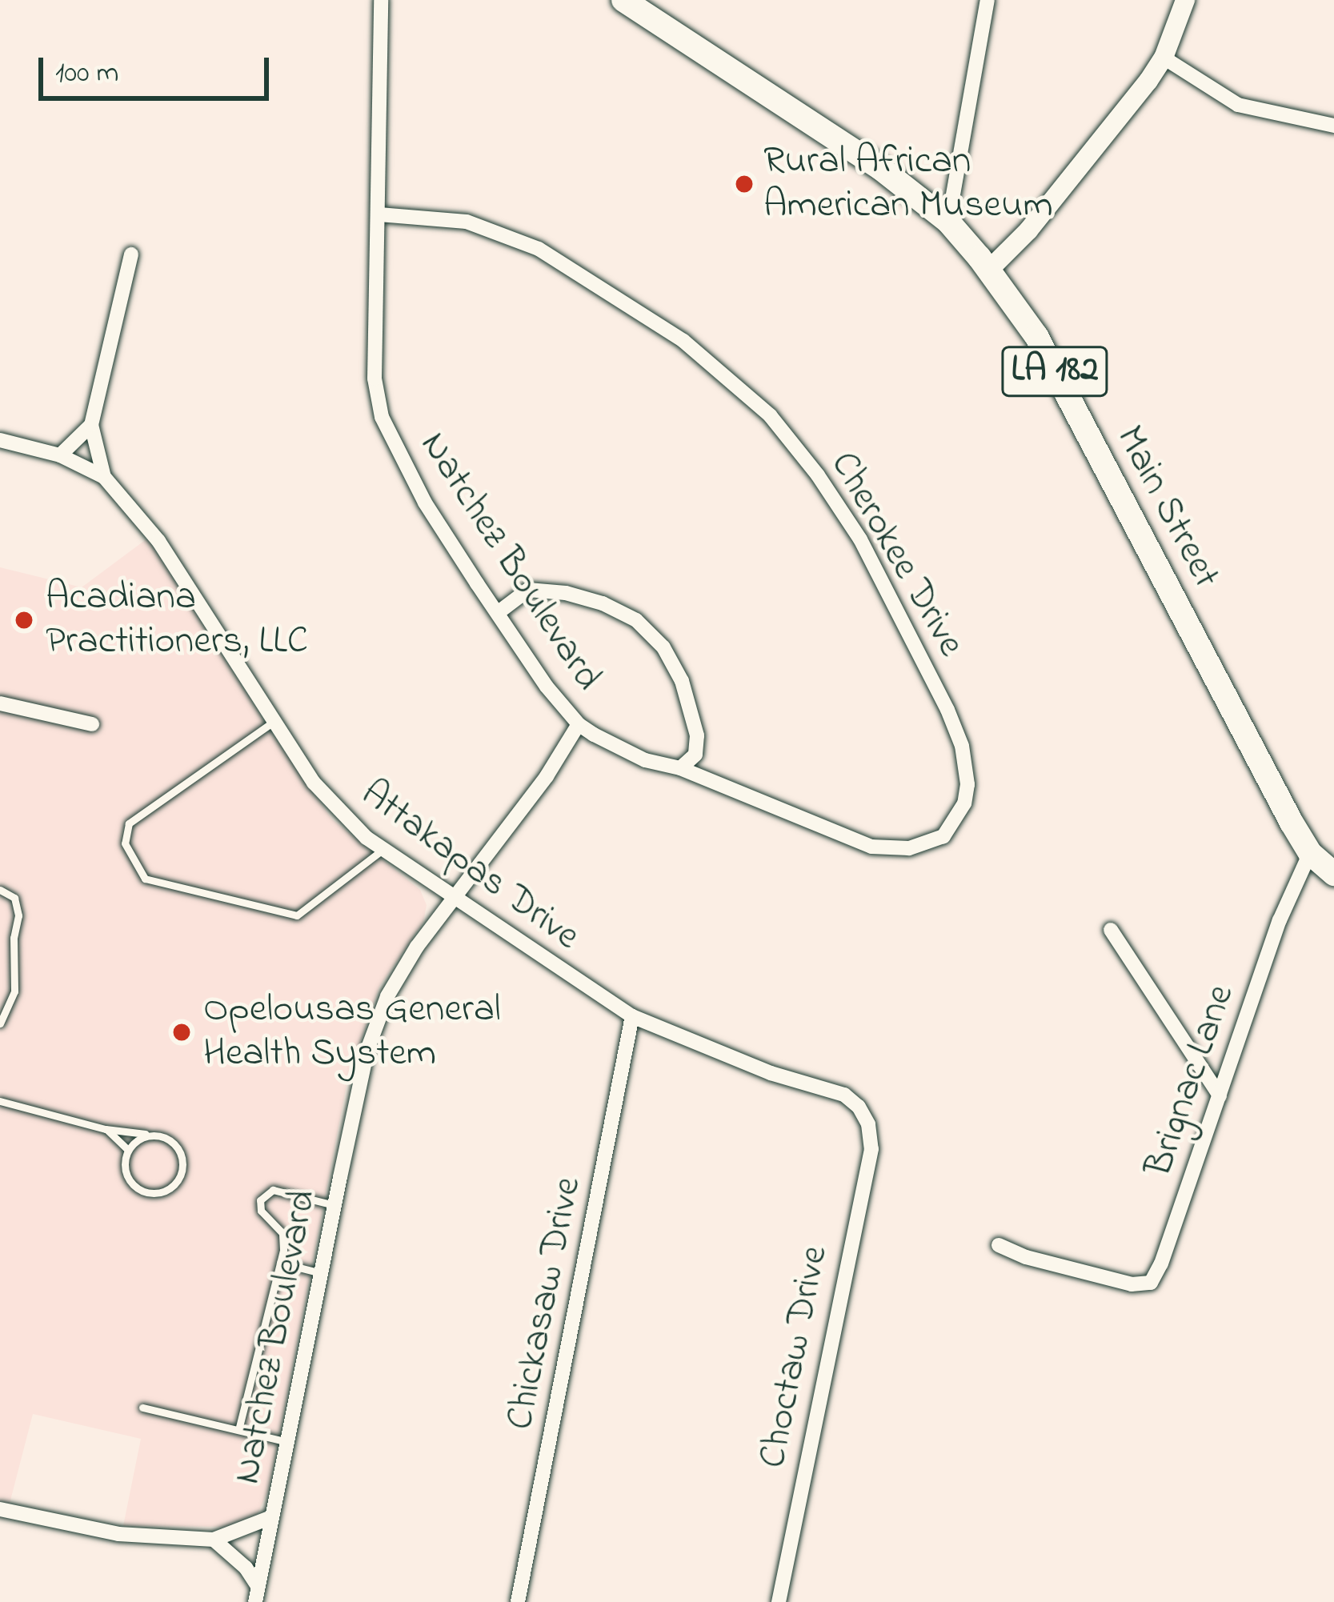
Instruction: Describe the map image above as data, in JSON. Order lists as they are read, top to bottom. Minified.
{"streets":{"main road":["LA 182","Main Street"],"street":["Cherokee Drive","Natchez Boulevard","Attakapas Drive","Brignac Lane","Chickasaw Drive","Choctaw Drive"]},"crossings":[["Main Street","Brignac Lane"],["Cherokee Drive","Natchez Boulevard"],["Natchez Boulevard","Attakapas Drive"],["Attakapas Drive","Chickasaw Drive"],["Attakapas Drive","Choctaw Drive"]],"places":["Rural African American Museum","Acadiana Practitioners, LLC","Opelousas General Health System"],"scale_bar":"100 m"}
